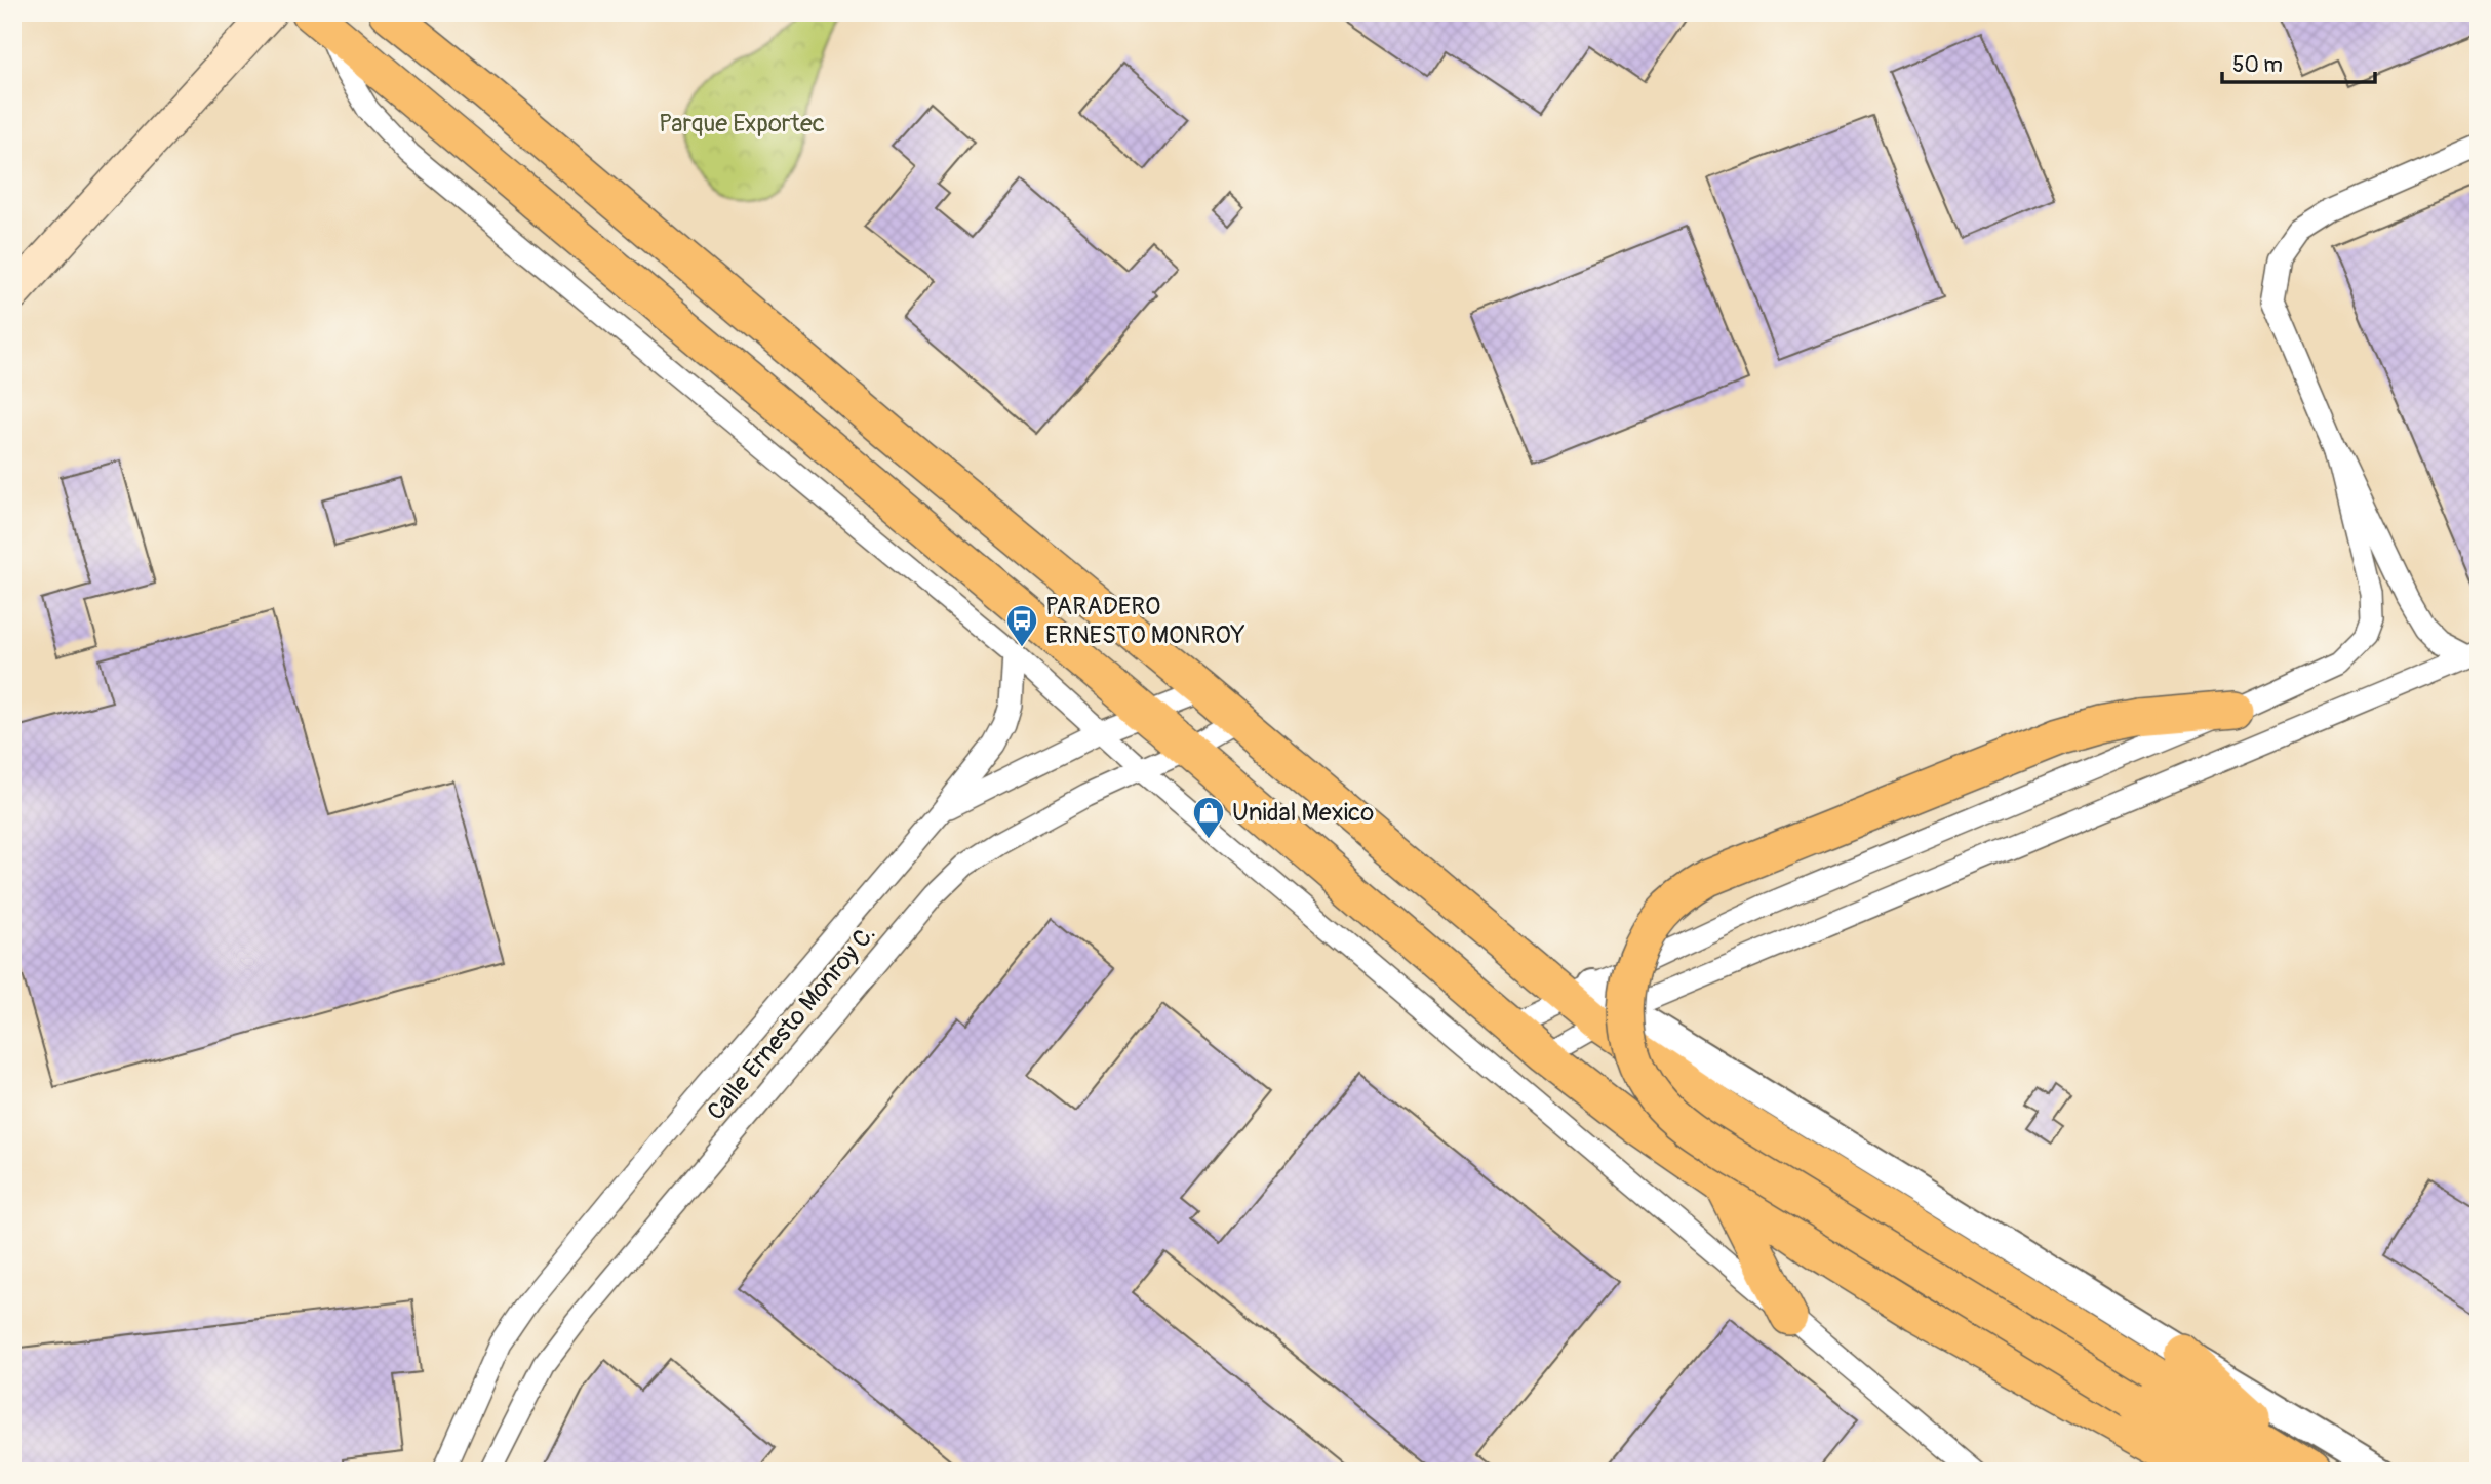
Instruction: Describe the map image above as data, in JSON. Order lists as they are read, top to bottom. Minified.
{"streets":{"street":["Calle Ernesto Monroy C."]},"parks":["Parque Exportec"],"places":{"bus stop":["PARADERO ERNESTO MONROY"],"shop":["Unidal Mexico"]},"scale_bar":"50 m"}
